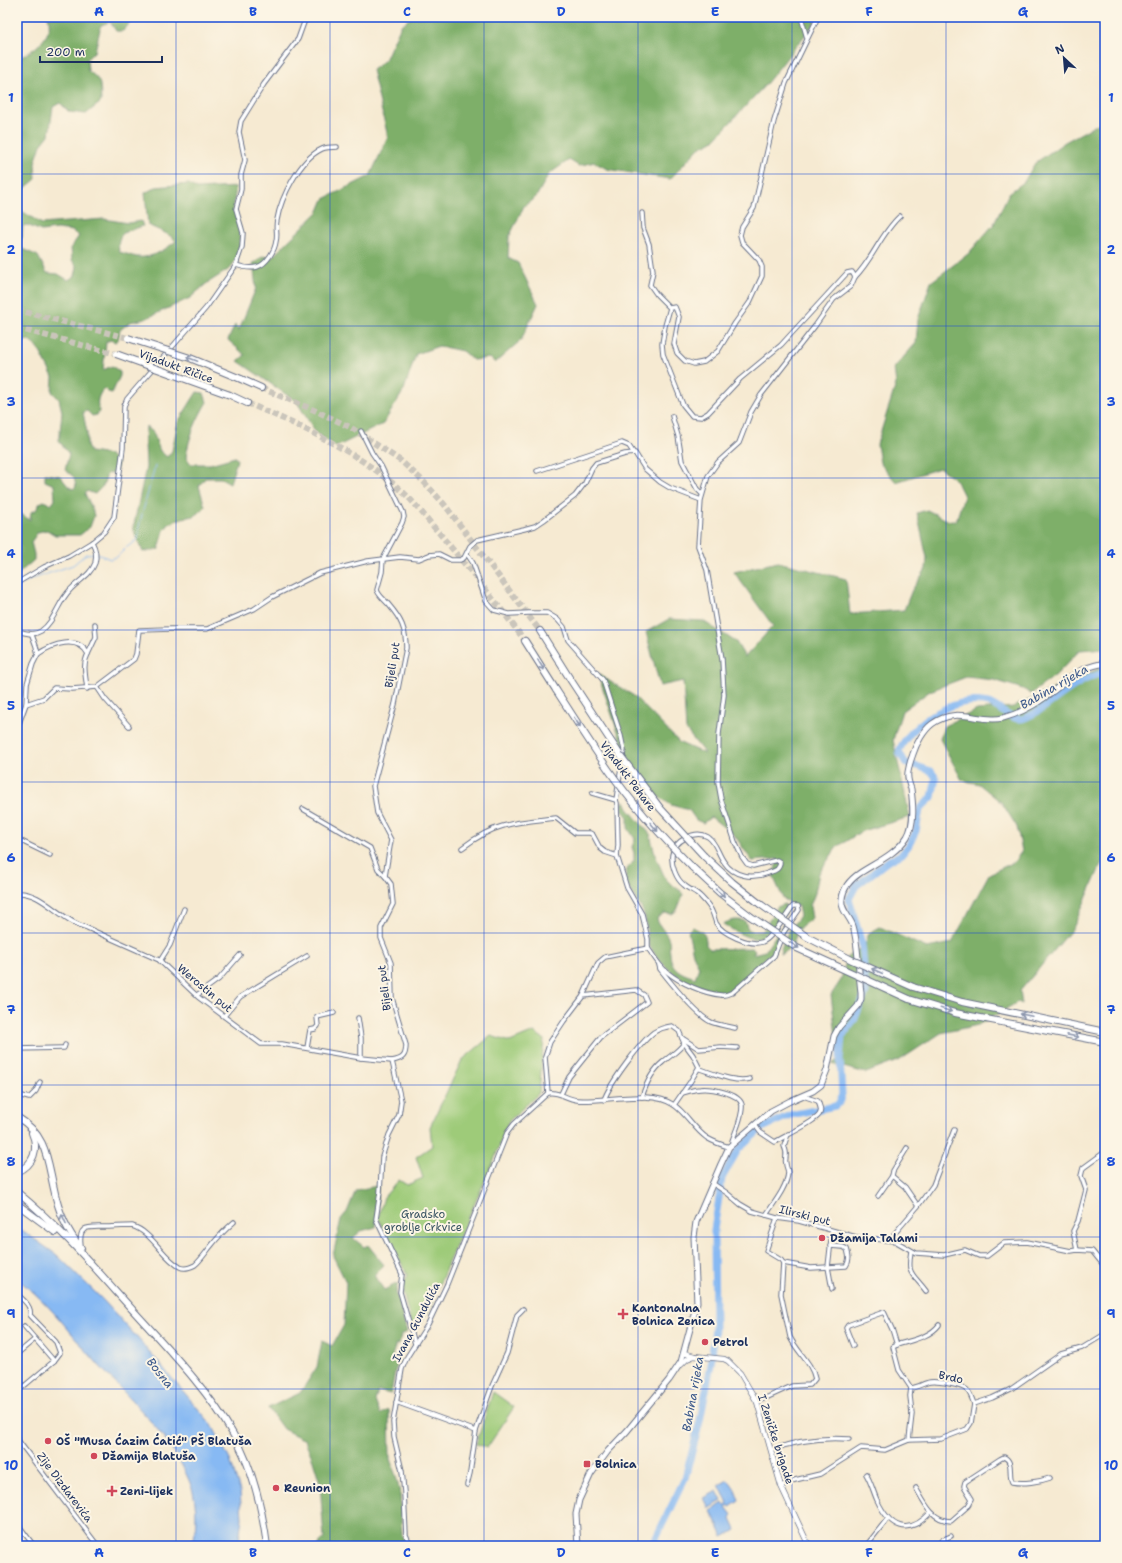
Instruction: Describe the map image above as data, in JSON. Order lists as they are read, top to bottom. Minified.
{"streets":{"highway":["Vijadukt Ričice","Vijadukt Pehare"],"street":["Bijeli put","Werostin put","Ilirski put","Ivana Gundulića","Brdo","I Zeničke brigade","Zije Dizdarevića"]},"crossings":[["Bijeli put","Werostin put"]],"water":["Babina rijeka","Bosna"],"parks":["Gradsko groblje Crkvice"],"places":{"other":["Džamija Talami","Petrol","OŠ \"Musa Ćazim Ćatić\" PŠ Blatuša","Džamija Blatuša","Reunion"],"health":["Kantonalna Bolnica Zenica","Zeni-lijek"],"transit":["Bolnica"]},"scale_bar":"200 m","north":"top left","grid":{"columns":["A","B","C","D","E","F","G"],"rows":["1","2","3","4","5","6","7","8","9","10"]}}
